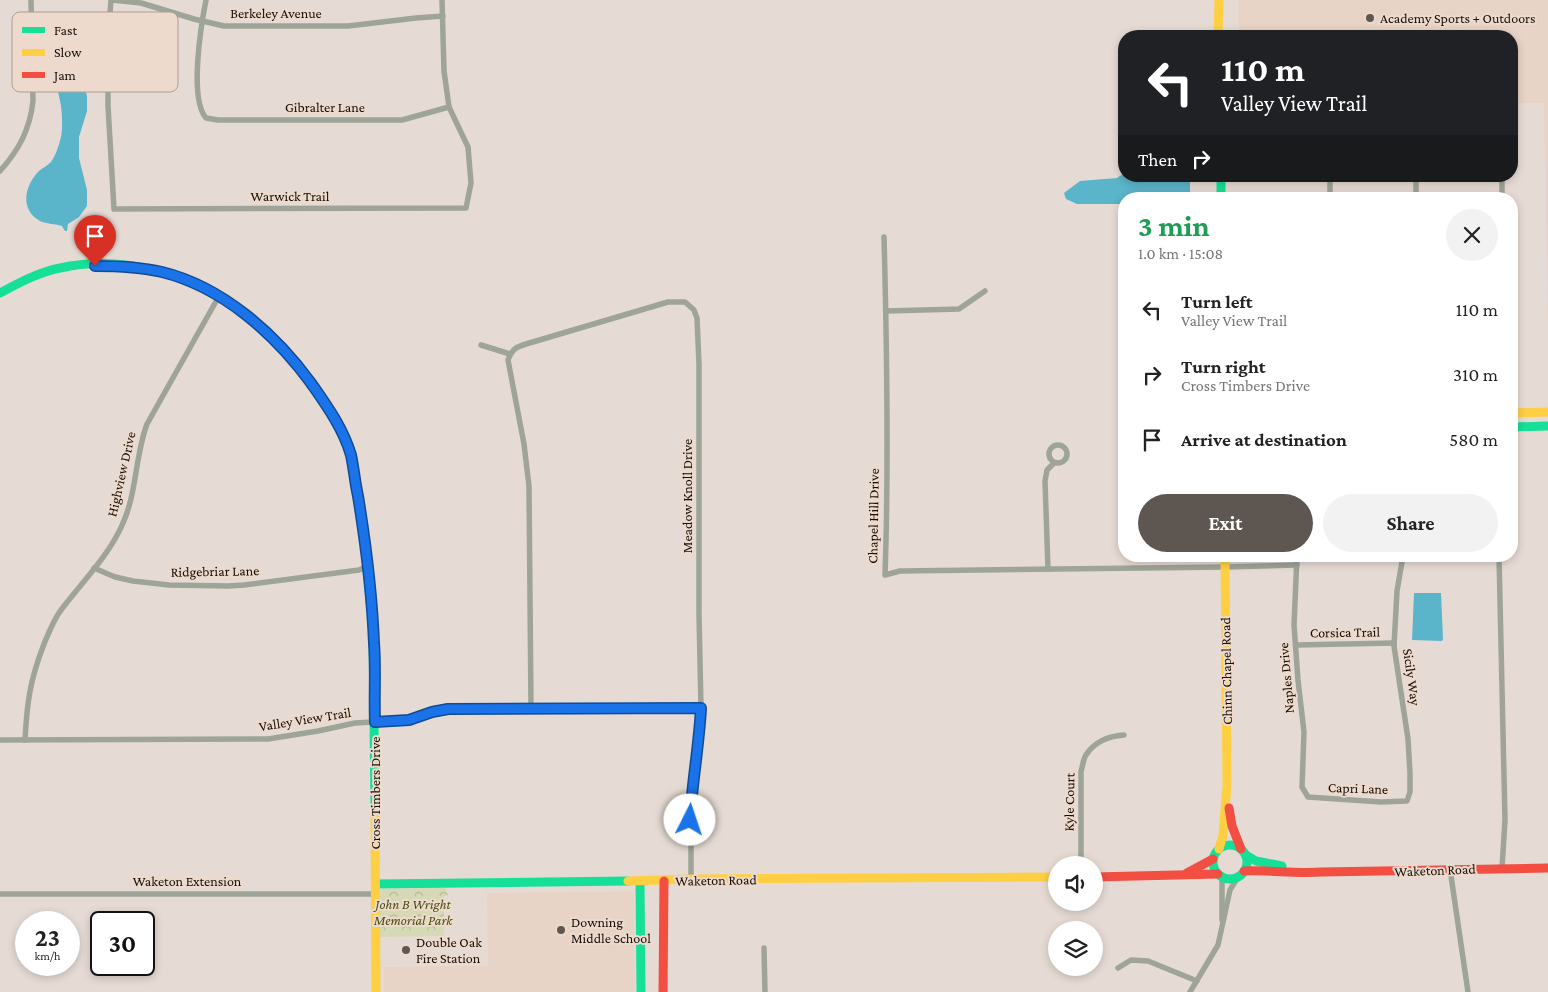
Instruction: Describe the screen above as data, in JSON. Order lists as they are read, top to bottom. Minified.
{"streets":{"street":["Berkeley Avenue","Gibralter Lane","Warwick Trail","Highview Drive","Meadow Knoll Drive","Chapel Hill Drive","Ridgebriar Lane","Corsica Trail","Chinn Chapel Road","Sicily Way","Naples Drive","Valley View Trail","Capri Lane","Cross Timbers Drive","Kyle Court","Waketon Road","Waketon Extension"]},"crossings":[["Berkeley Avenue","Gibralter Lane"],["Gibralter Lane","Warwick Trail"],["Highview Drive","Ridgebriar Lane"],["Highview Drive","Valley View Trail"],["Highview Drive","Cross Timbers Drive"],["Meadow Knoll Drive","Valley View Trail"],["Meadow Knoll Drive","Waketon Road"],["Chapel Hill Drive","Chinn Chapel Road"],["Chapel Hill Drive","Naples Drive"],["Ridgebriar Lane","Cross Timbers Drive"],["Corsica Trail","Sicily Way"],["Corsica Trail","Naples Drive"],["Chinn Chapel Road","Waketon Road"],["Sicily Way","Capri Lane"],["Naples Drive","Capri Lane"],["Valley View Trail","Cross Timbers Drive"],["Cross Timbers Drive","Waketon Road"],["Cross Timbers Drive","Waketon Extension"]],"parks":["John B Wright Memorial Park"],"places":["Academy Sports + Outdoors","Downing Middle School","Double Oak Fire Station"],"legend":["Fast","Slow","Jam"],"page":{"turn":["110 m","Valley View Trail"],"then":"Then","heading":["3 min","1.0 km · 15:08"],"list":[{"name":"Turn left","note":"Valley View Trail","value":"110 m"},{"name":"Turn right","note":"Cross Timbers Drive","value":"310 m"},{"name":"Arrive at destination","value":"580 m"}],"buttons":["Exit","Share"],"speed":"23 km/h","limit":"30"}}
